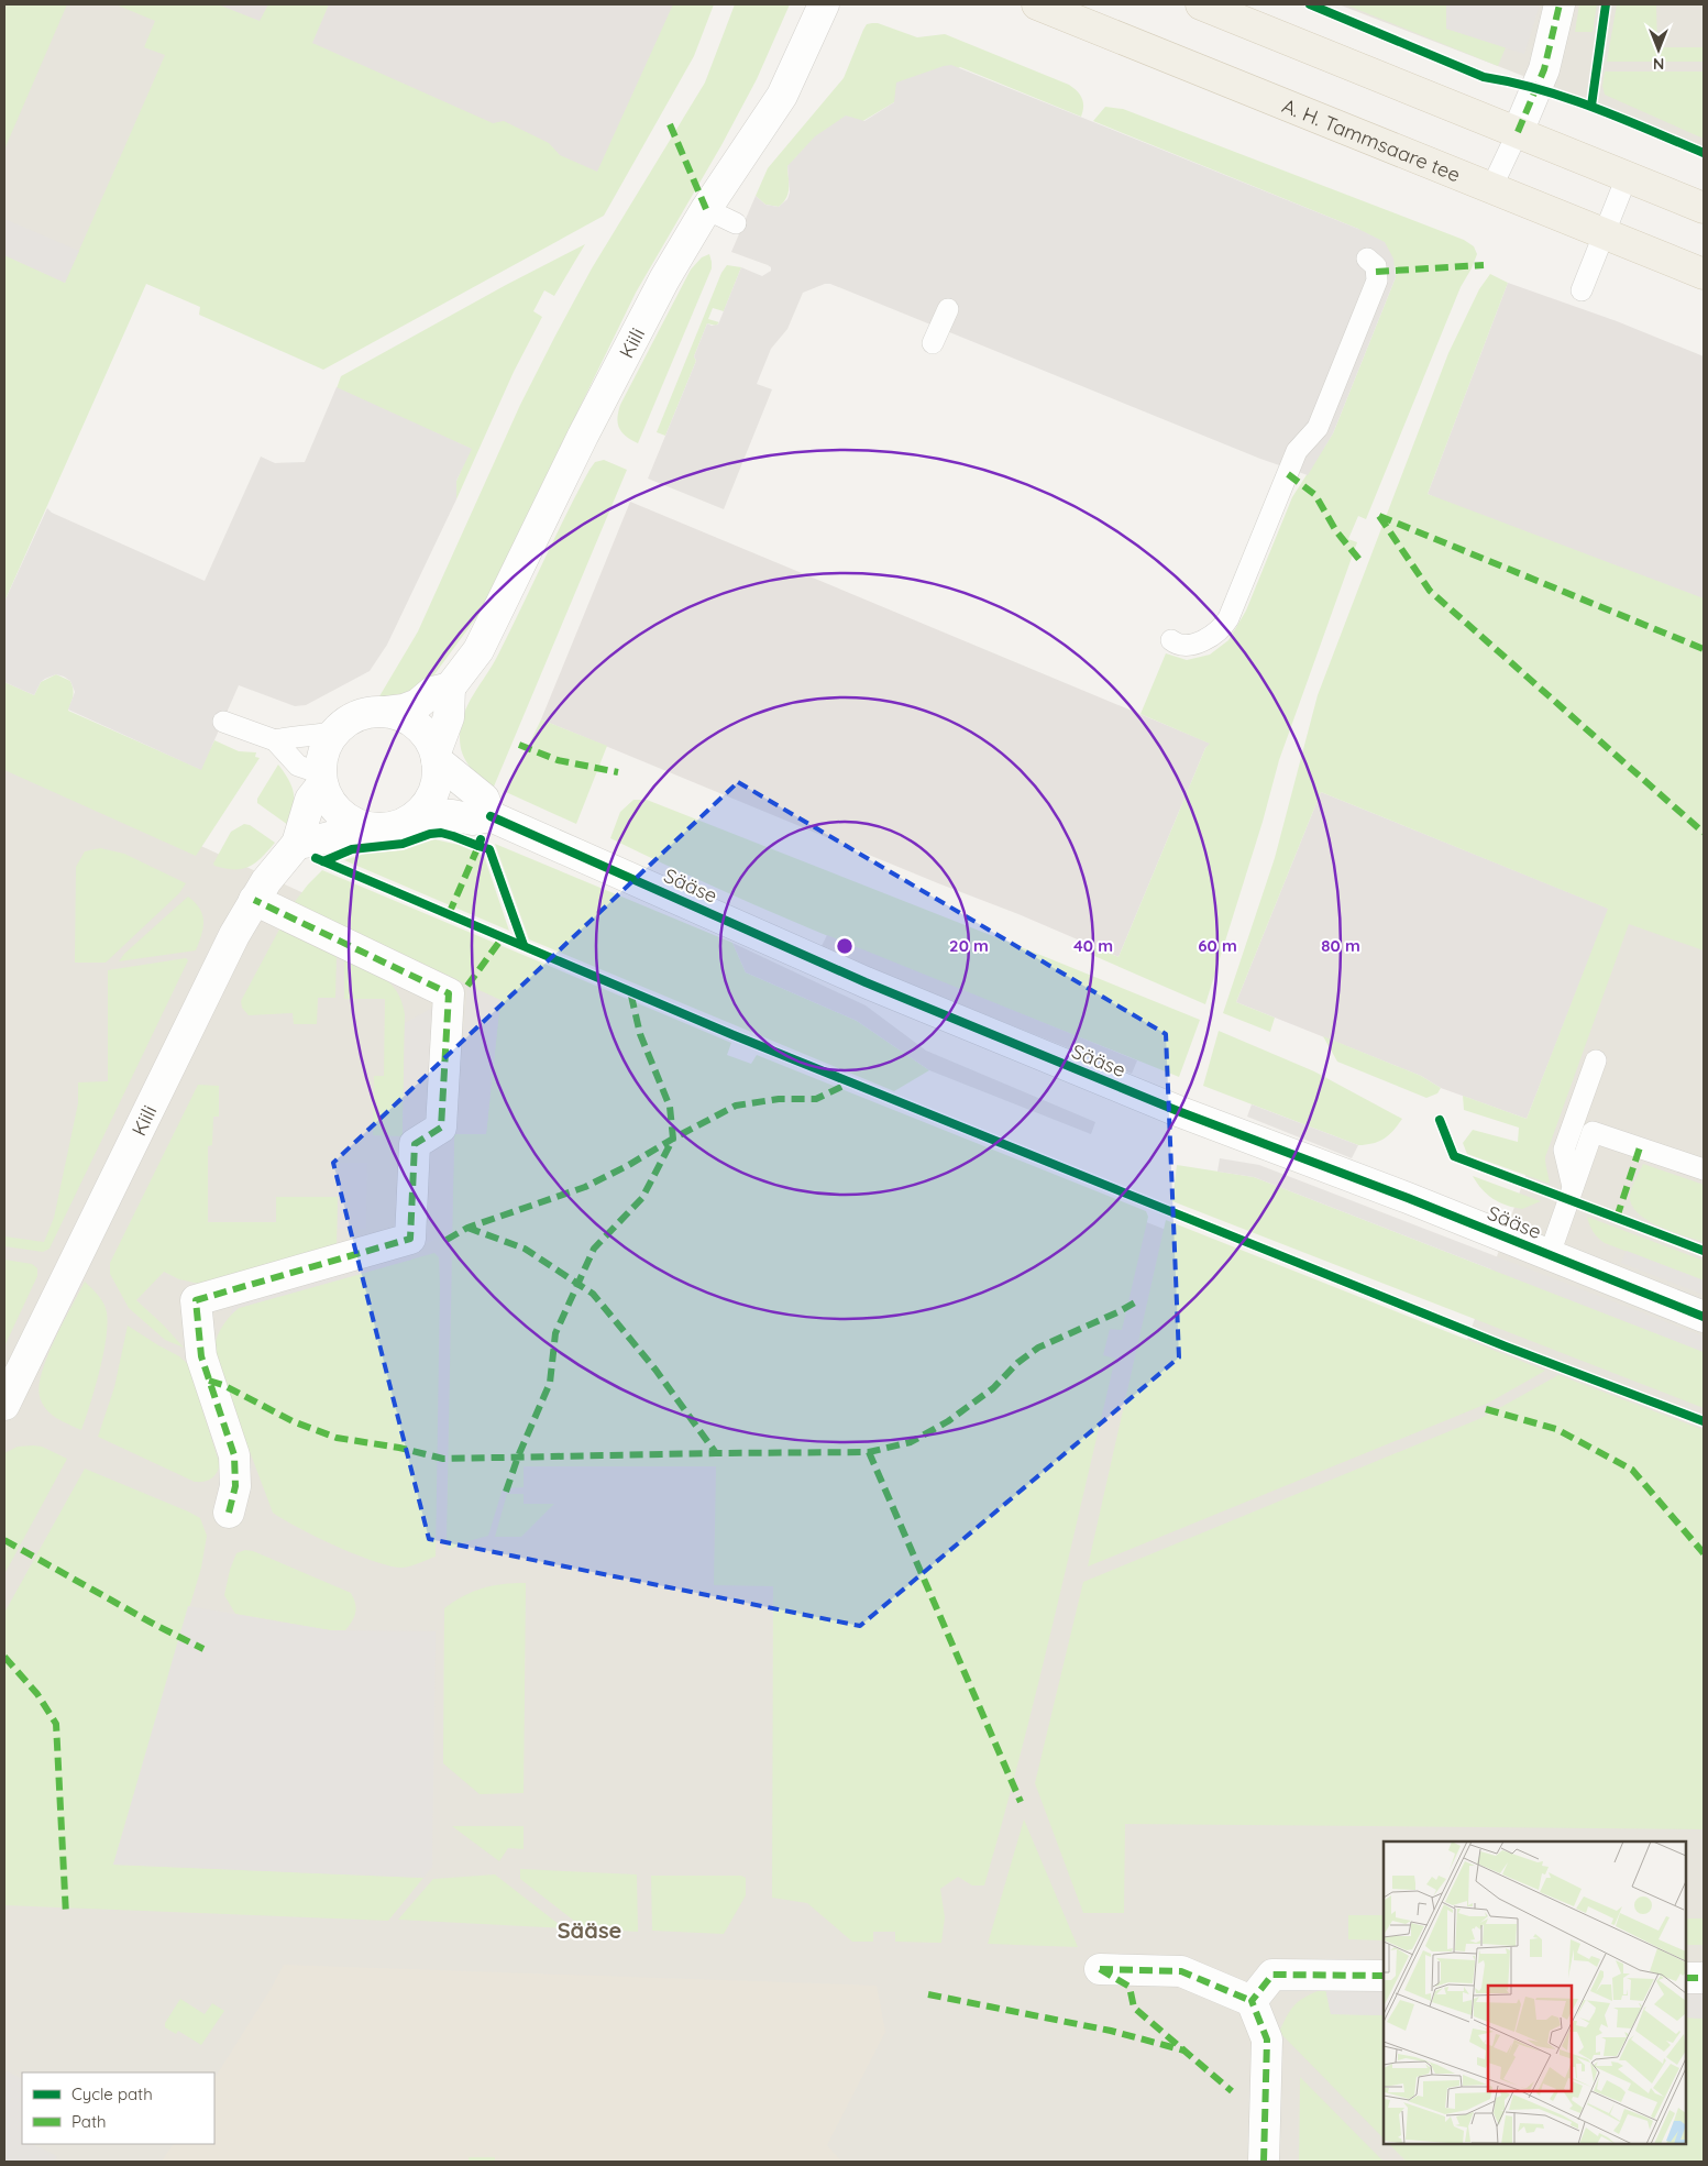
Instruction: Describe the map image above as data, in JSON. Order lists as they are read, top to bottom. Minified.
{"streets":{"main road":["A. H. Tammsaare tee"],"street":["Kiili","Sääse"]},"districts":["Sääse"],"legend":["Cycle path","Path"],"north":"bottom","rings":["20 m","40 m","60 m","80 m"]}
